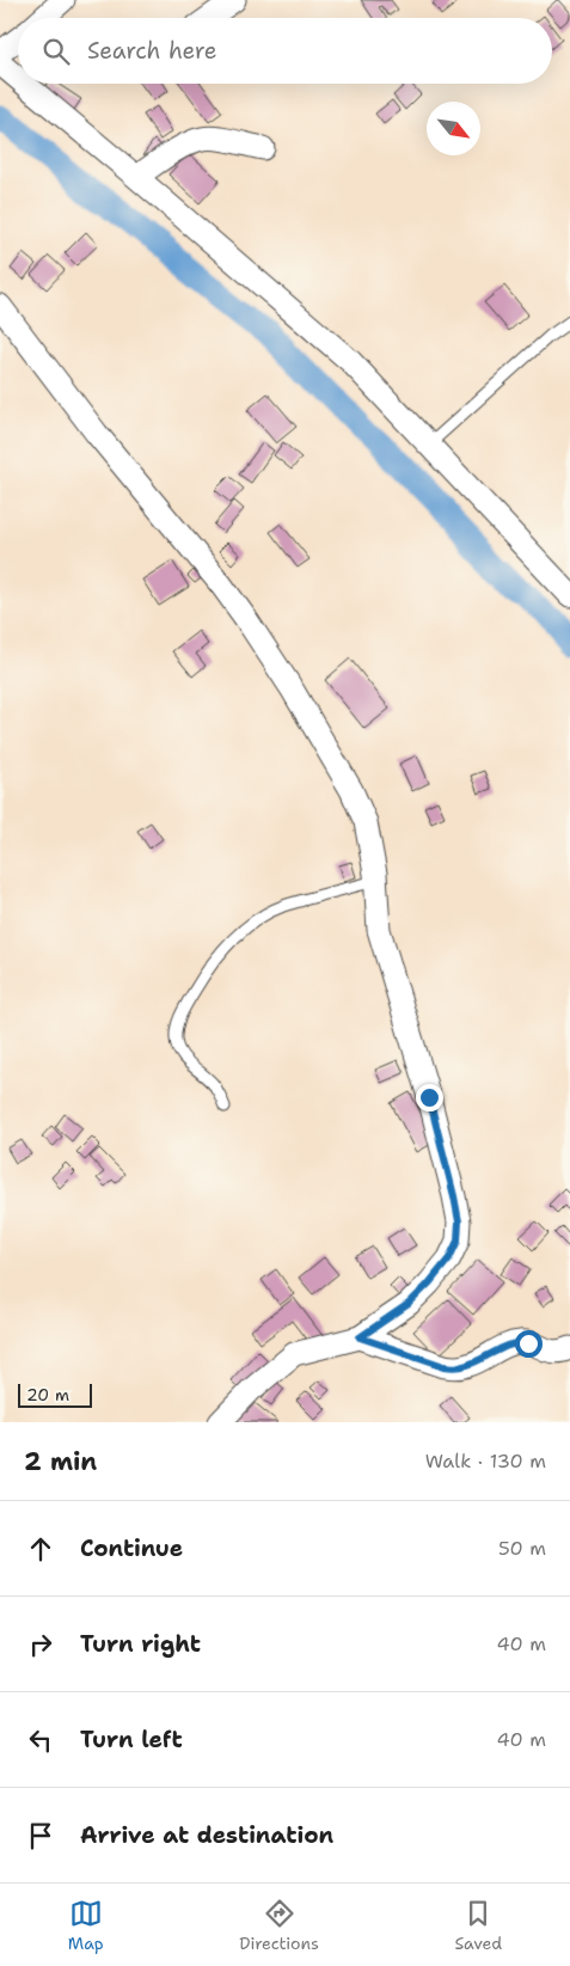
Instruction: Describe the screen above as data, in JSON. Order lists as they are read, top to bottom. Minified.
{"scale_bar":"20 m","north":"bottom right","page":{"search":"Search here","scale":"20 m","heading":["2 min","Walk · 130 m"],"list":[["Continue","50 m"],["Turn right","40 m"],["Turn left","40 m"],"Arrive at destination"],"nav":["Map","Directions","Saved"]}}
